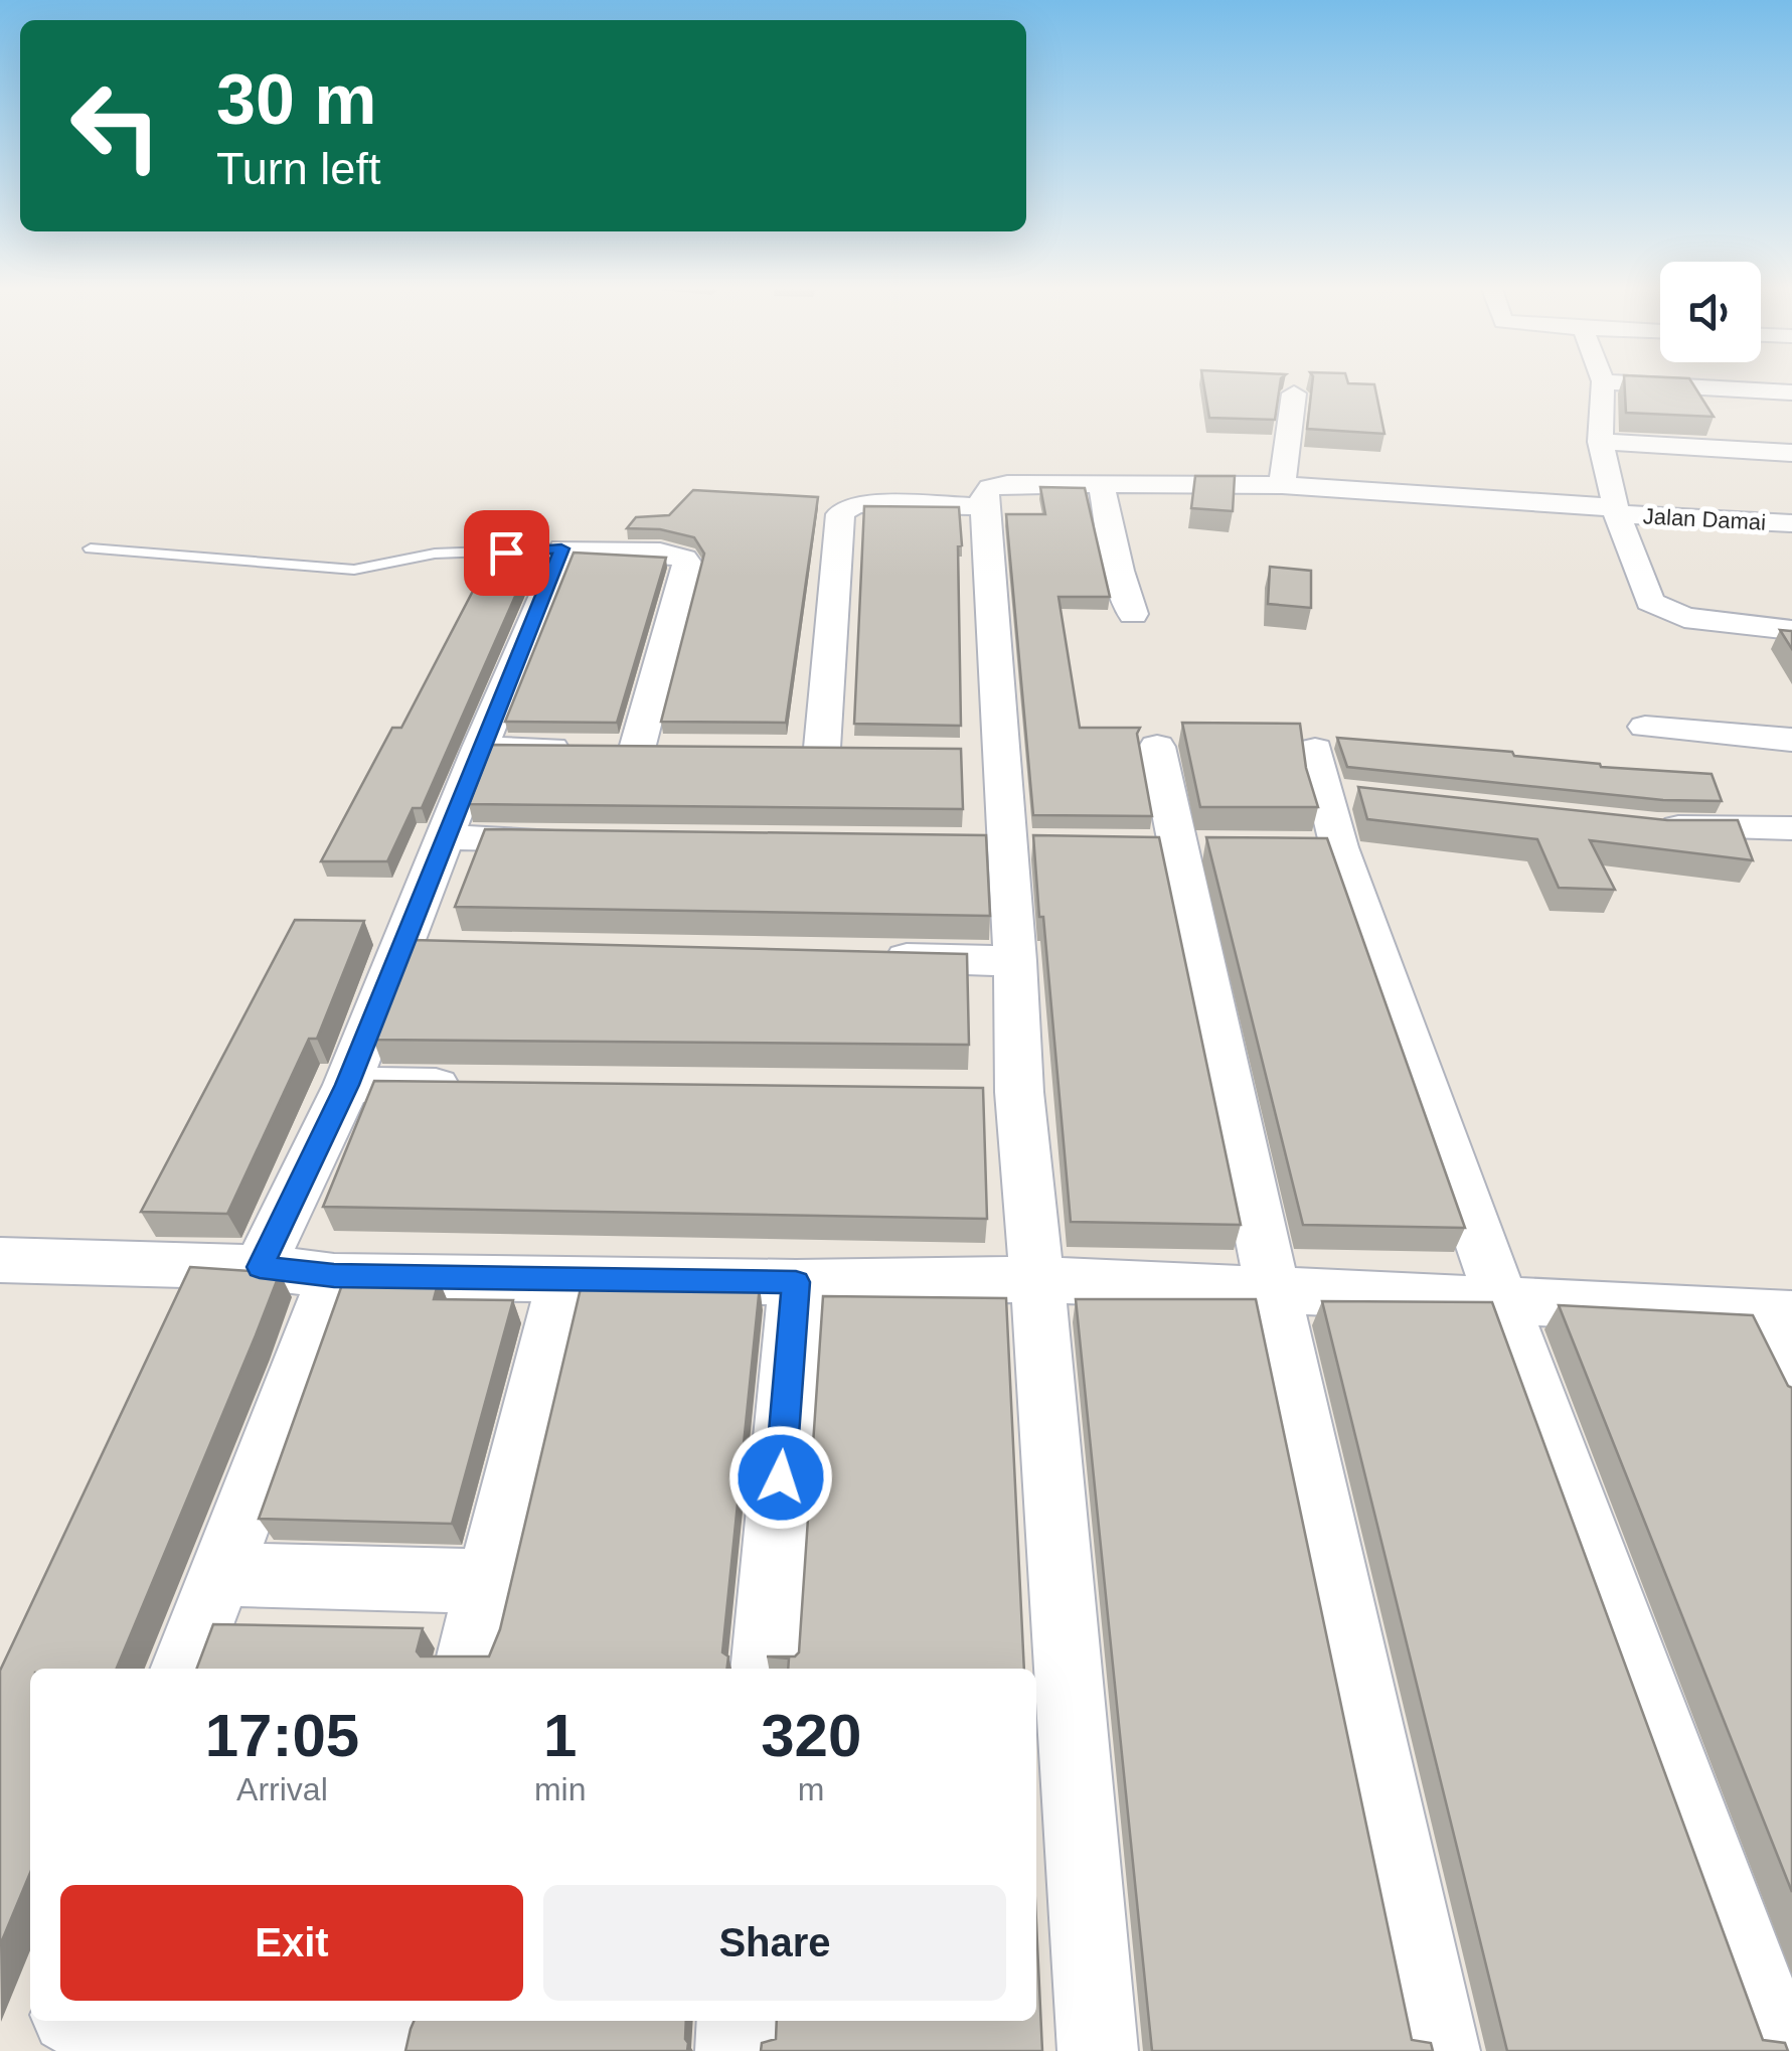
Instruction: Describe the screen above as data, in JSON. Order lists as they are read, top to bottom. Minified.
{"streets":{"street":["Jalan Damai"]},"page":{"turn":["30 m","Turn left"],"eta":["17:05","Arrival","1","min","320","m"],"buttons":["Exit","Share"]}}
